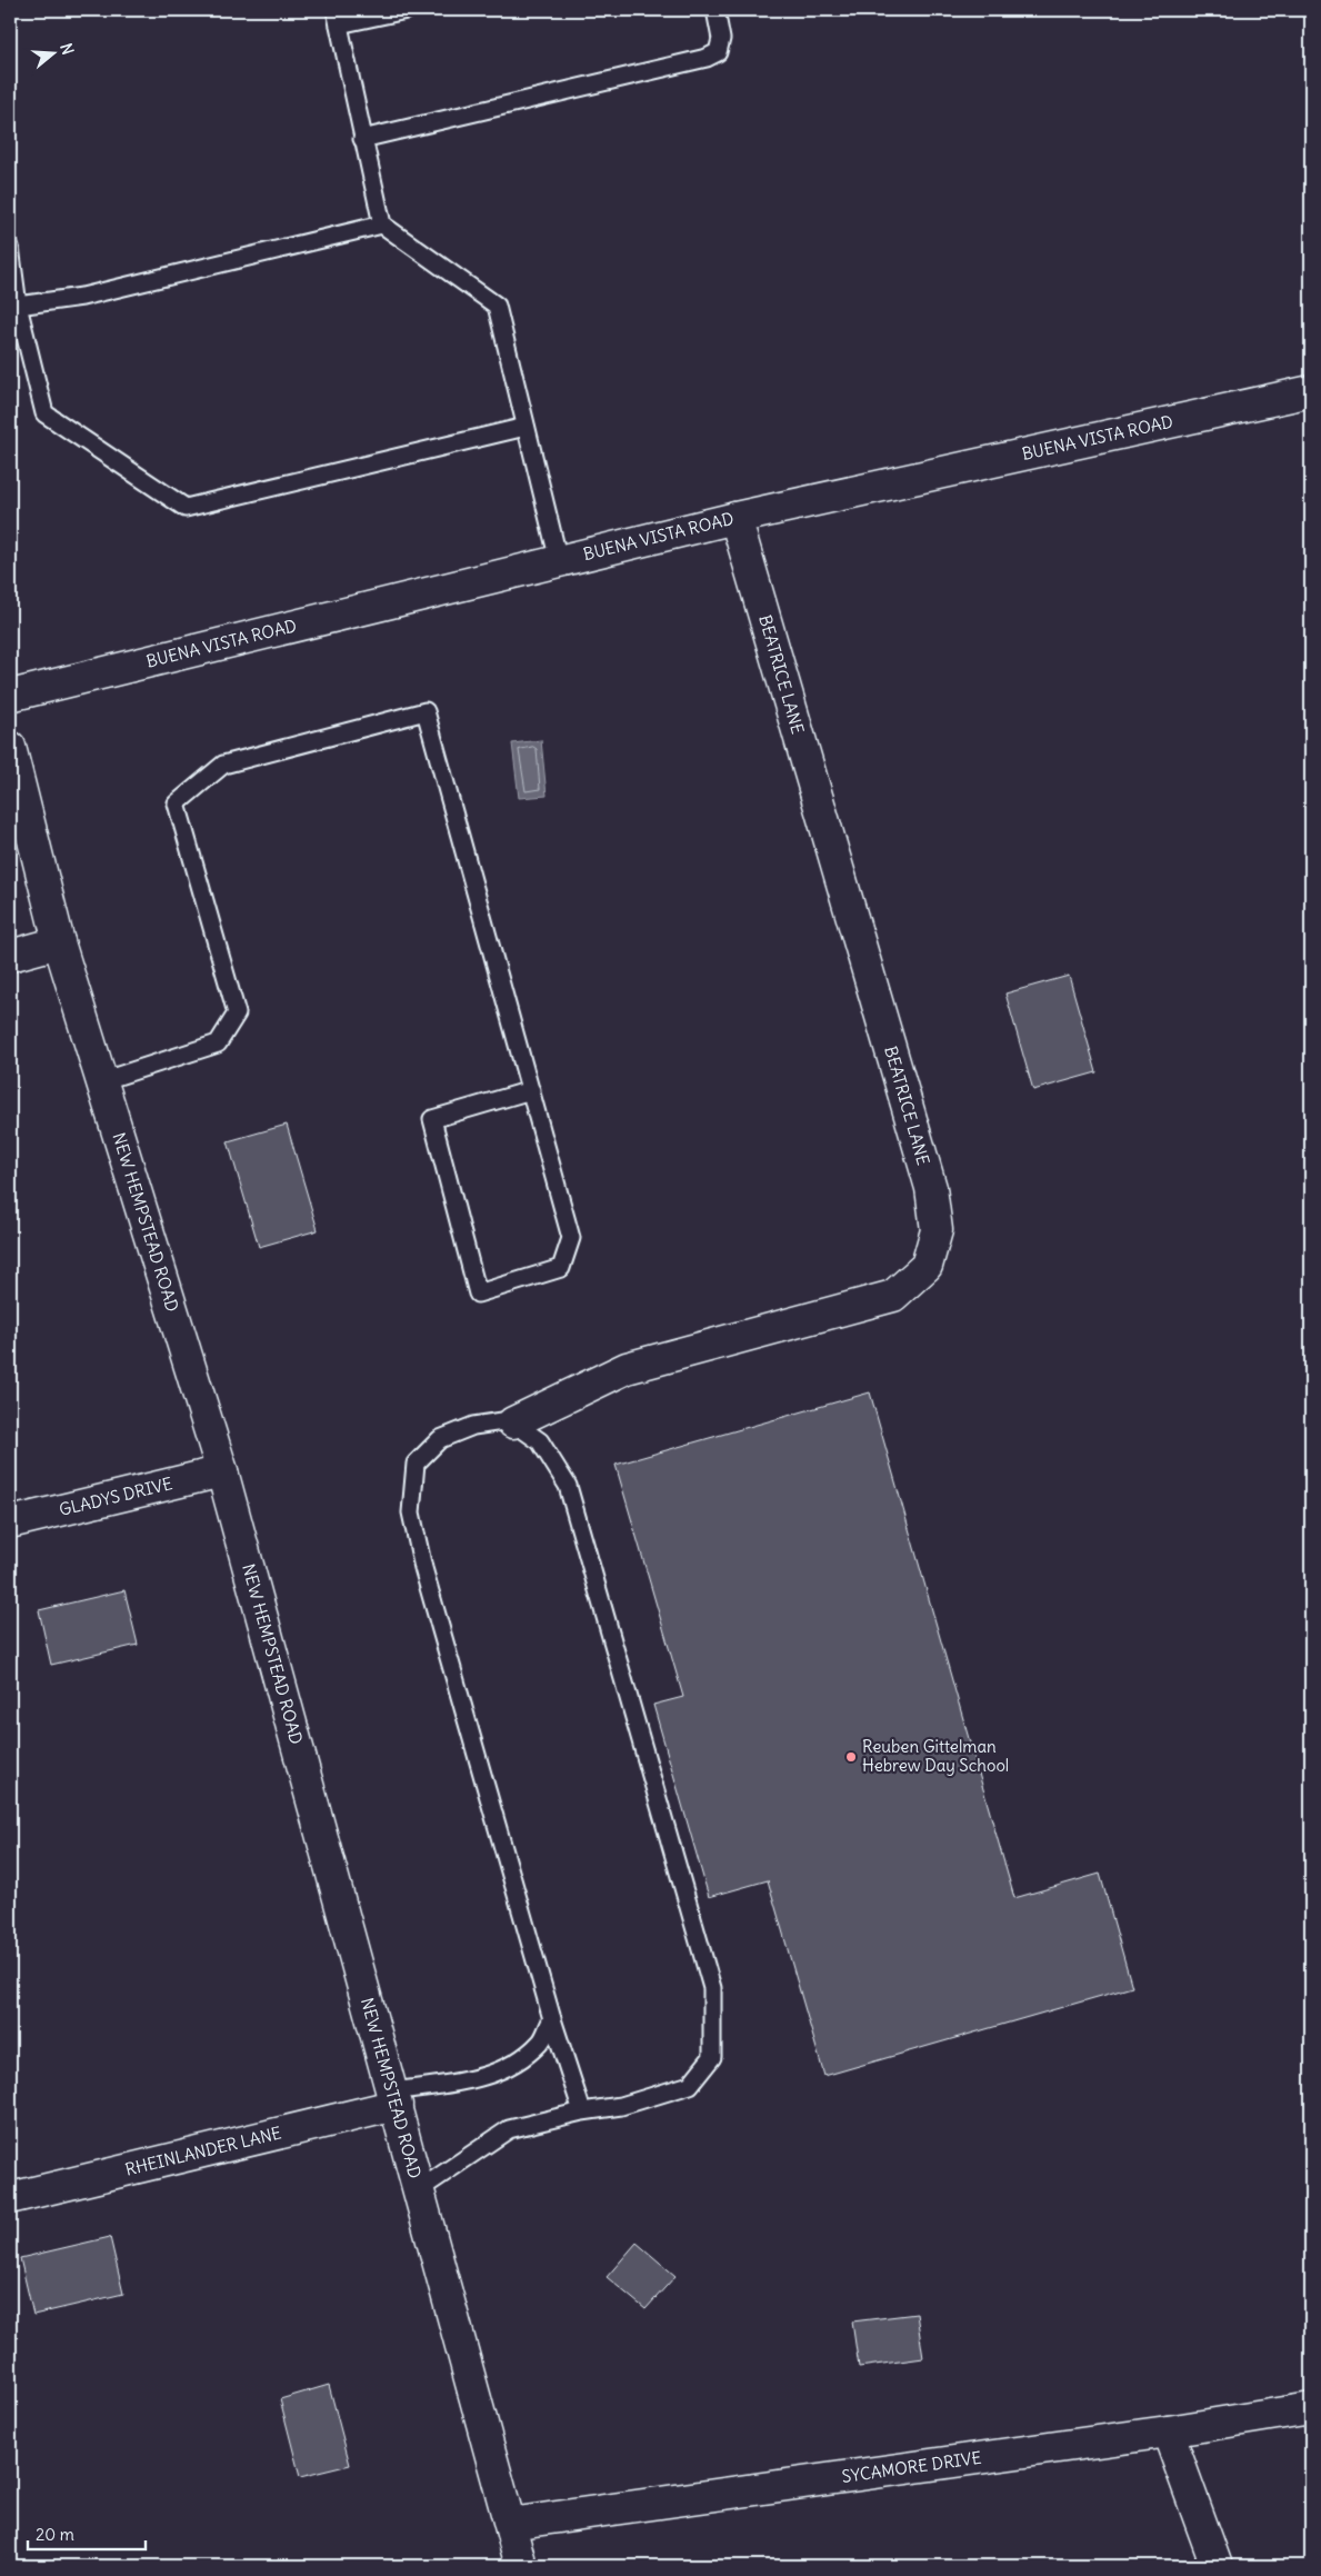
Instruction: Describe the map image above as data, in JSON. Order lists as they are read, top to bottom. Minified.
{"streets":{"street":["BUENA VISTA ROAD","BEATRICE LANE","NEW HEMPSTEAD ROAD","GLADYS DRIVE","RHEINLANDER LANE","SYCAMORE DRIVE"]},"crossings":[["BUENA VISTA ROAD","BEATRICE LANE"],["NEW HEMPSTEAD ROAD","GLADYS DRIVE"],["NEW HEMPSTEAD ROAD","RHEINLANDER LANE"],["NEW HEMPSTEAD ROAD","SYCAMORE DRIVE"]],"places":["Reuben Gittelman Hebrew Day School"],"scale_bar":"20 m","north":"right"}
